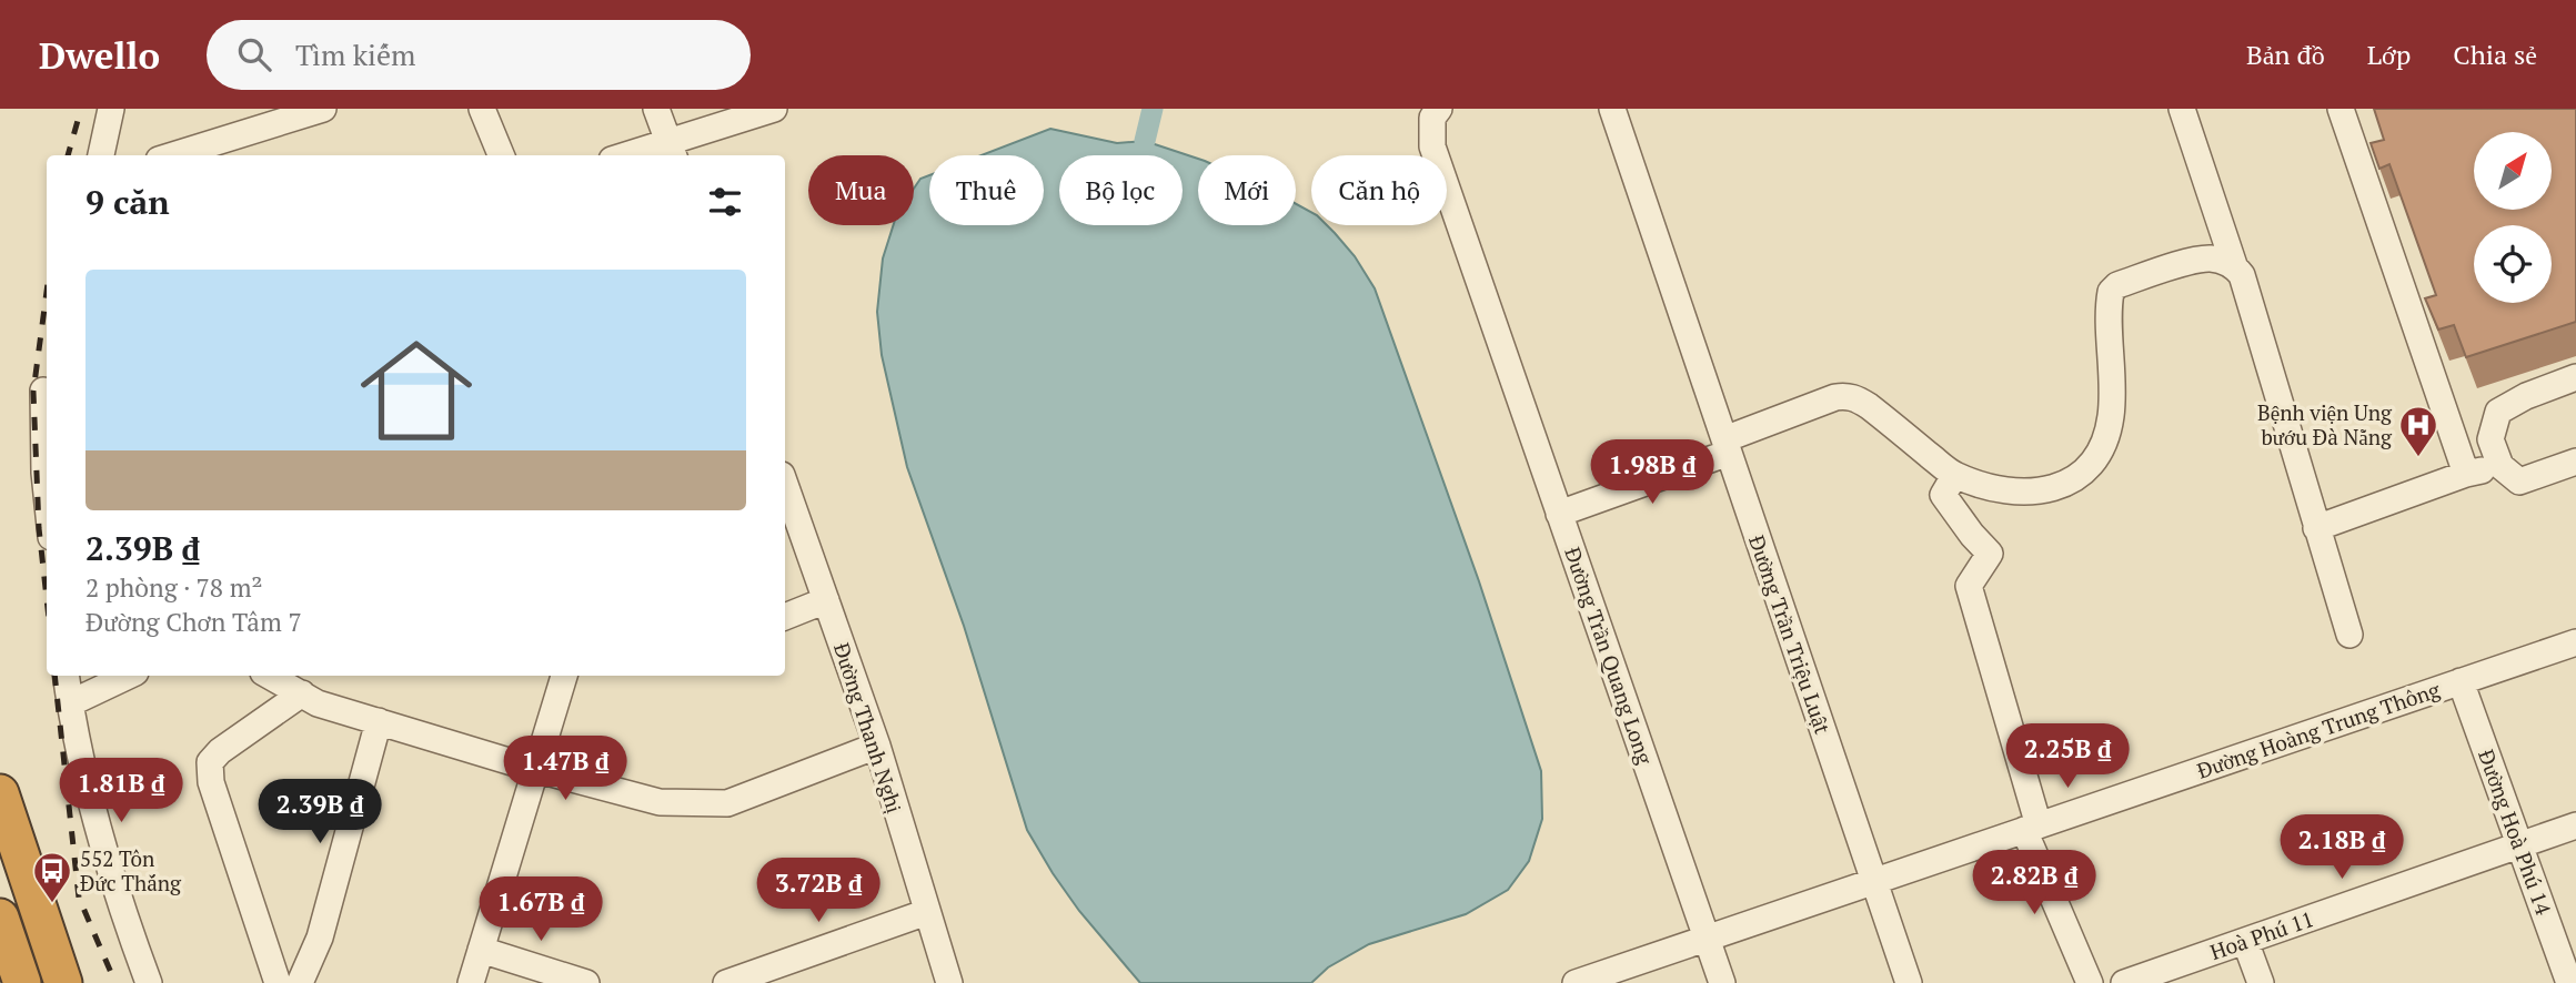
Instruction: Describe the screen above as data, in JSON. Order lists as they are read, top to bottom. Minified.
{"streets":{"street":["Đường Trần Triệu Luật","Đường Trần Quang Long","Đường Thanh Nghị","Đường Hoàng Trung Thông","Đường Hoà Phú 14","Hoà Phú 11"]},"crossings":[["Đường Trần Triệu Luật","Đường Hoàng Trung Thông"],["Đường Trần Quang Long","Đường Hoàng Trung Thông"],["Đường Hoàng Trung Thông","Đường Hoà Phú 14"],["Đường Hoà Phú 14","Hoà Phú 11"]],"places":{"hospital":["Bệnh viện Ung bướu Đà Nẵng"],"bus stop":["552 Tôn Đức Thắng"]},"north":"top right","page":{"header":"Dwello","search":"Tìm kiếm","nav":["Bản đồ","Lớp","Chia sẻ"],"chip":["Mua","Thuê","Bộ lọc","Mới","Căn hộ"],"heading":"9 căn","list":[{"name":"2.39B ₫","note":"2 phòng · 78 m² · Đường Chơn Tâm 7"}],"price":["1.98B ₫","2.25B ₫","1.47B ₫","1.81B ₫","2.39B ₫","2.18B ₫","2.82B ₫","3.72B ₫","1.67B ₫"]}}
